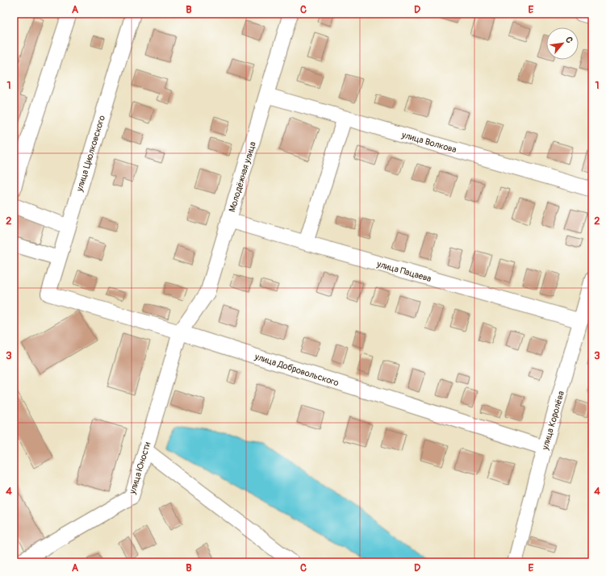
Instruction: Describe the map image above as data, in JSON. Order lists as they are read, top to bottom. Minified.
{"streets":{"street":["улица Волкова","улица Циолковского","Молодёжная улица","улица Пацаева","улица Добровольского","улица Королёва","улица Юности"]},"crossings":[["улица Волкова","Молодёжная улица"],["улица Циолковского","улица Добровольского"],["Молодёжная улица","улица Пацаева"],["Молодёжная улица","улица Добровольского"],["Молодёжная улица","улица Юности"],["улица Пацаева","улица Королёва"],["улица Добровольского","улица Королёва"],["улица Добровольского","улица Юности"]],"north":"top right","grid":{"columns":["A","B","C","D","E"],"rows":["1","2","3","4"]}}
